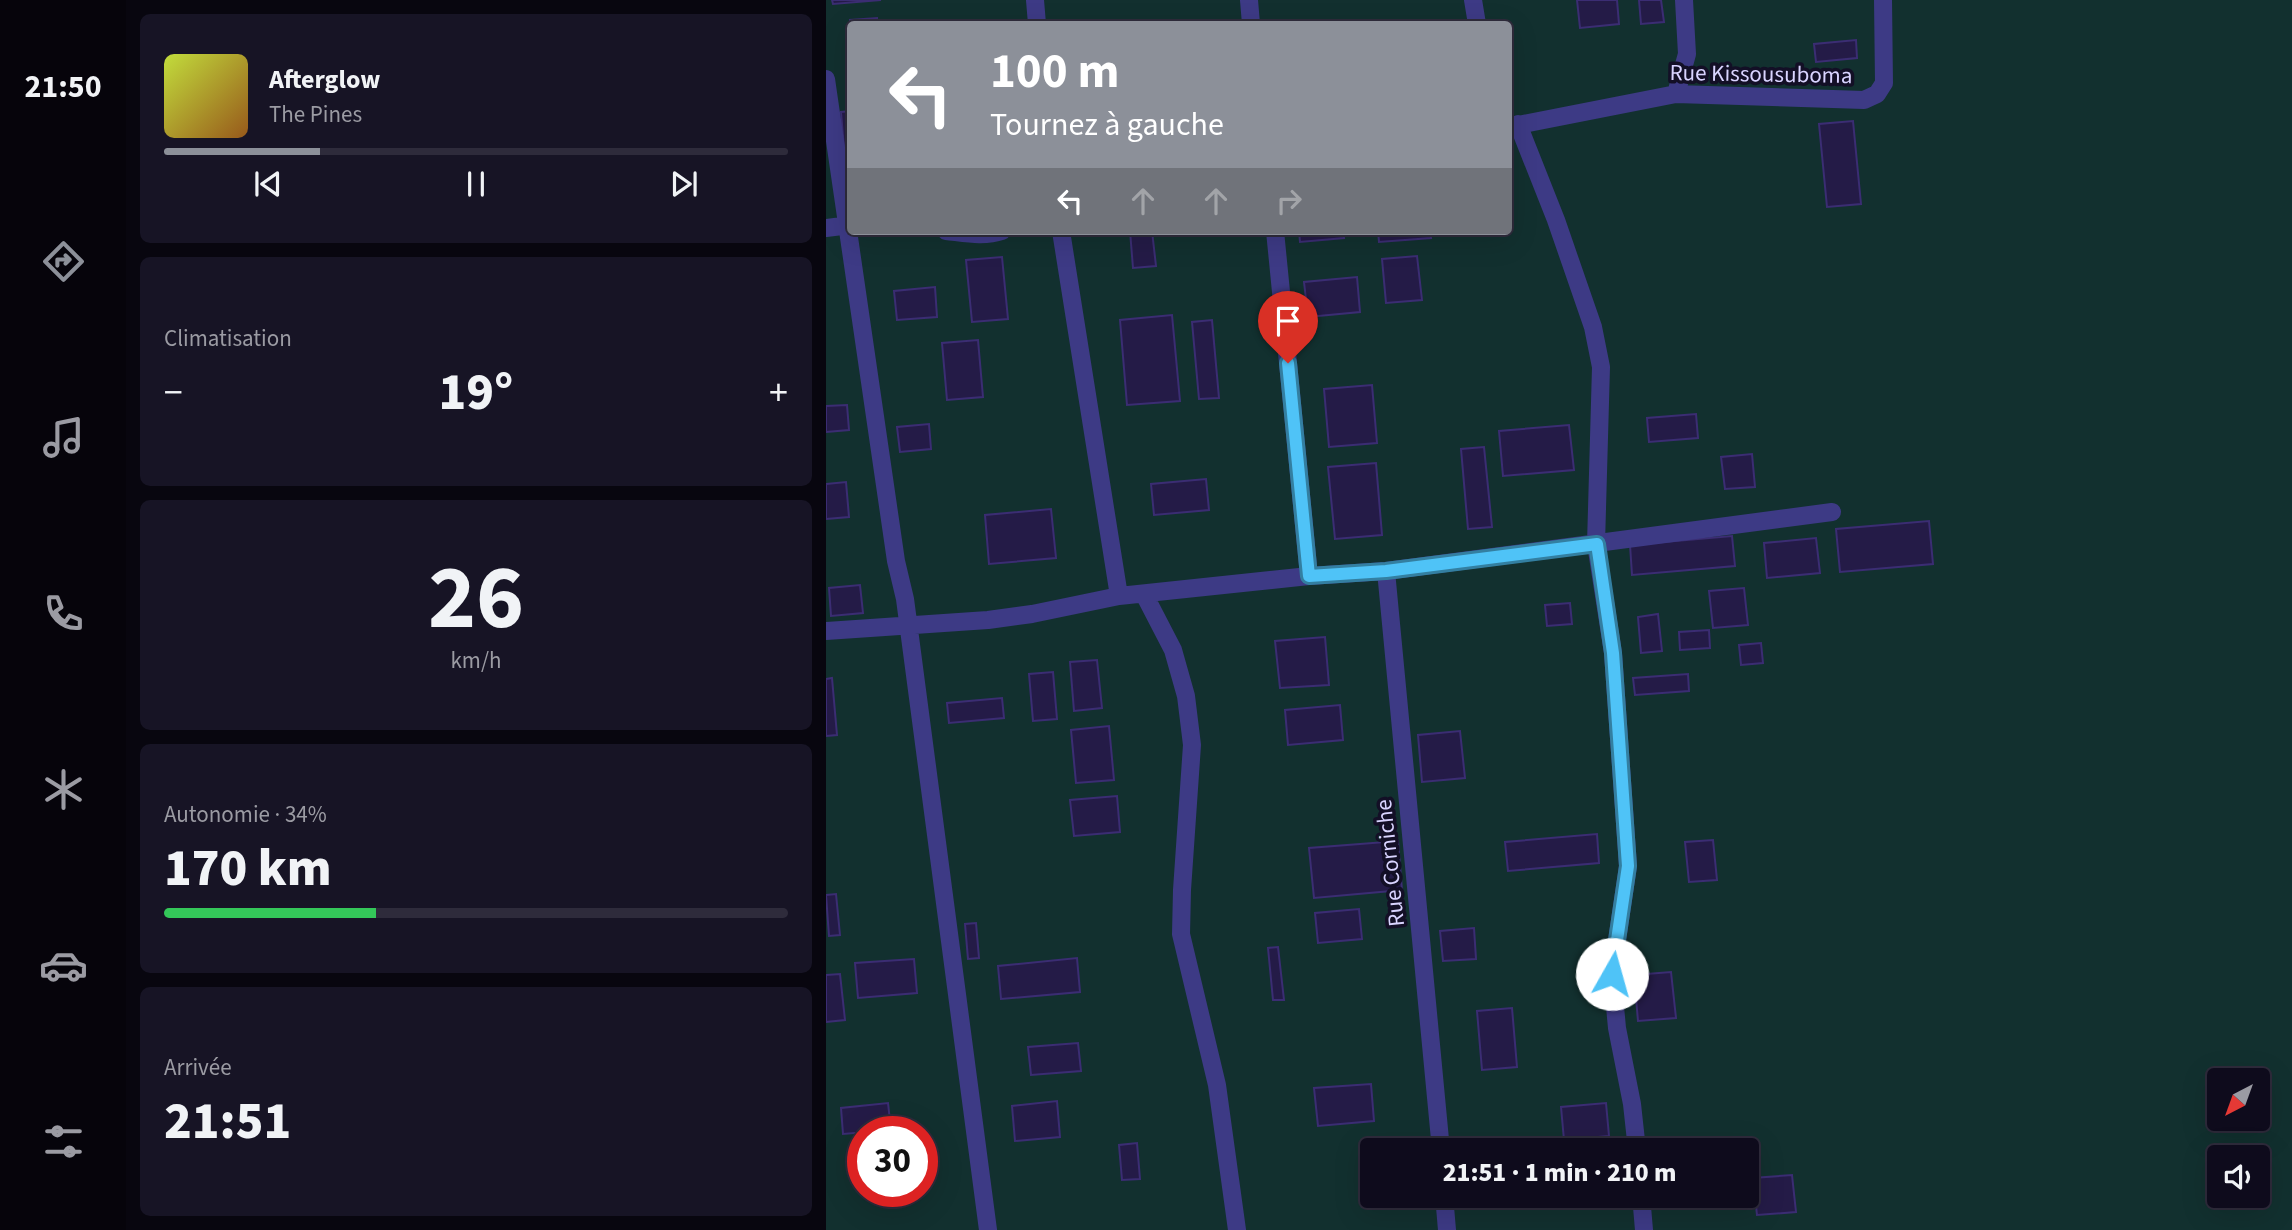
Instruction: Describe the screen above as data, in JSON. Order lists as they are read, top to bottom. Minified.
{"streets":{"street":["Rue Kissousuboma","Rue Corniche"]},"north":"bottom left","page":{"tabs":"21:50","turn":["100 m","Tournez à gauche"],"song":["Afterglow","The Pines"],"tile":["Climatisation",["26","km/h"],["Autonomie · 34%","170 km"],["Arrivée","21:51"]],"heat":["−","19°","+"],"limit":"30","trip":"21:51 · 1 min · 210 m"}}
